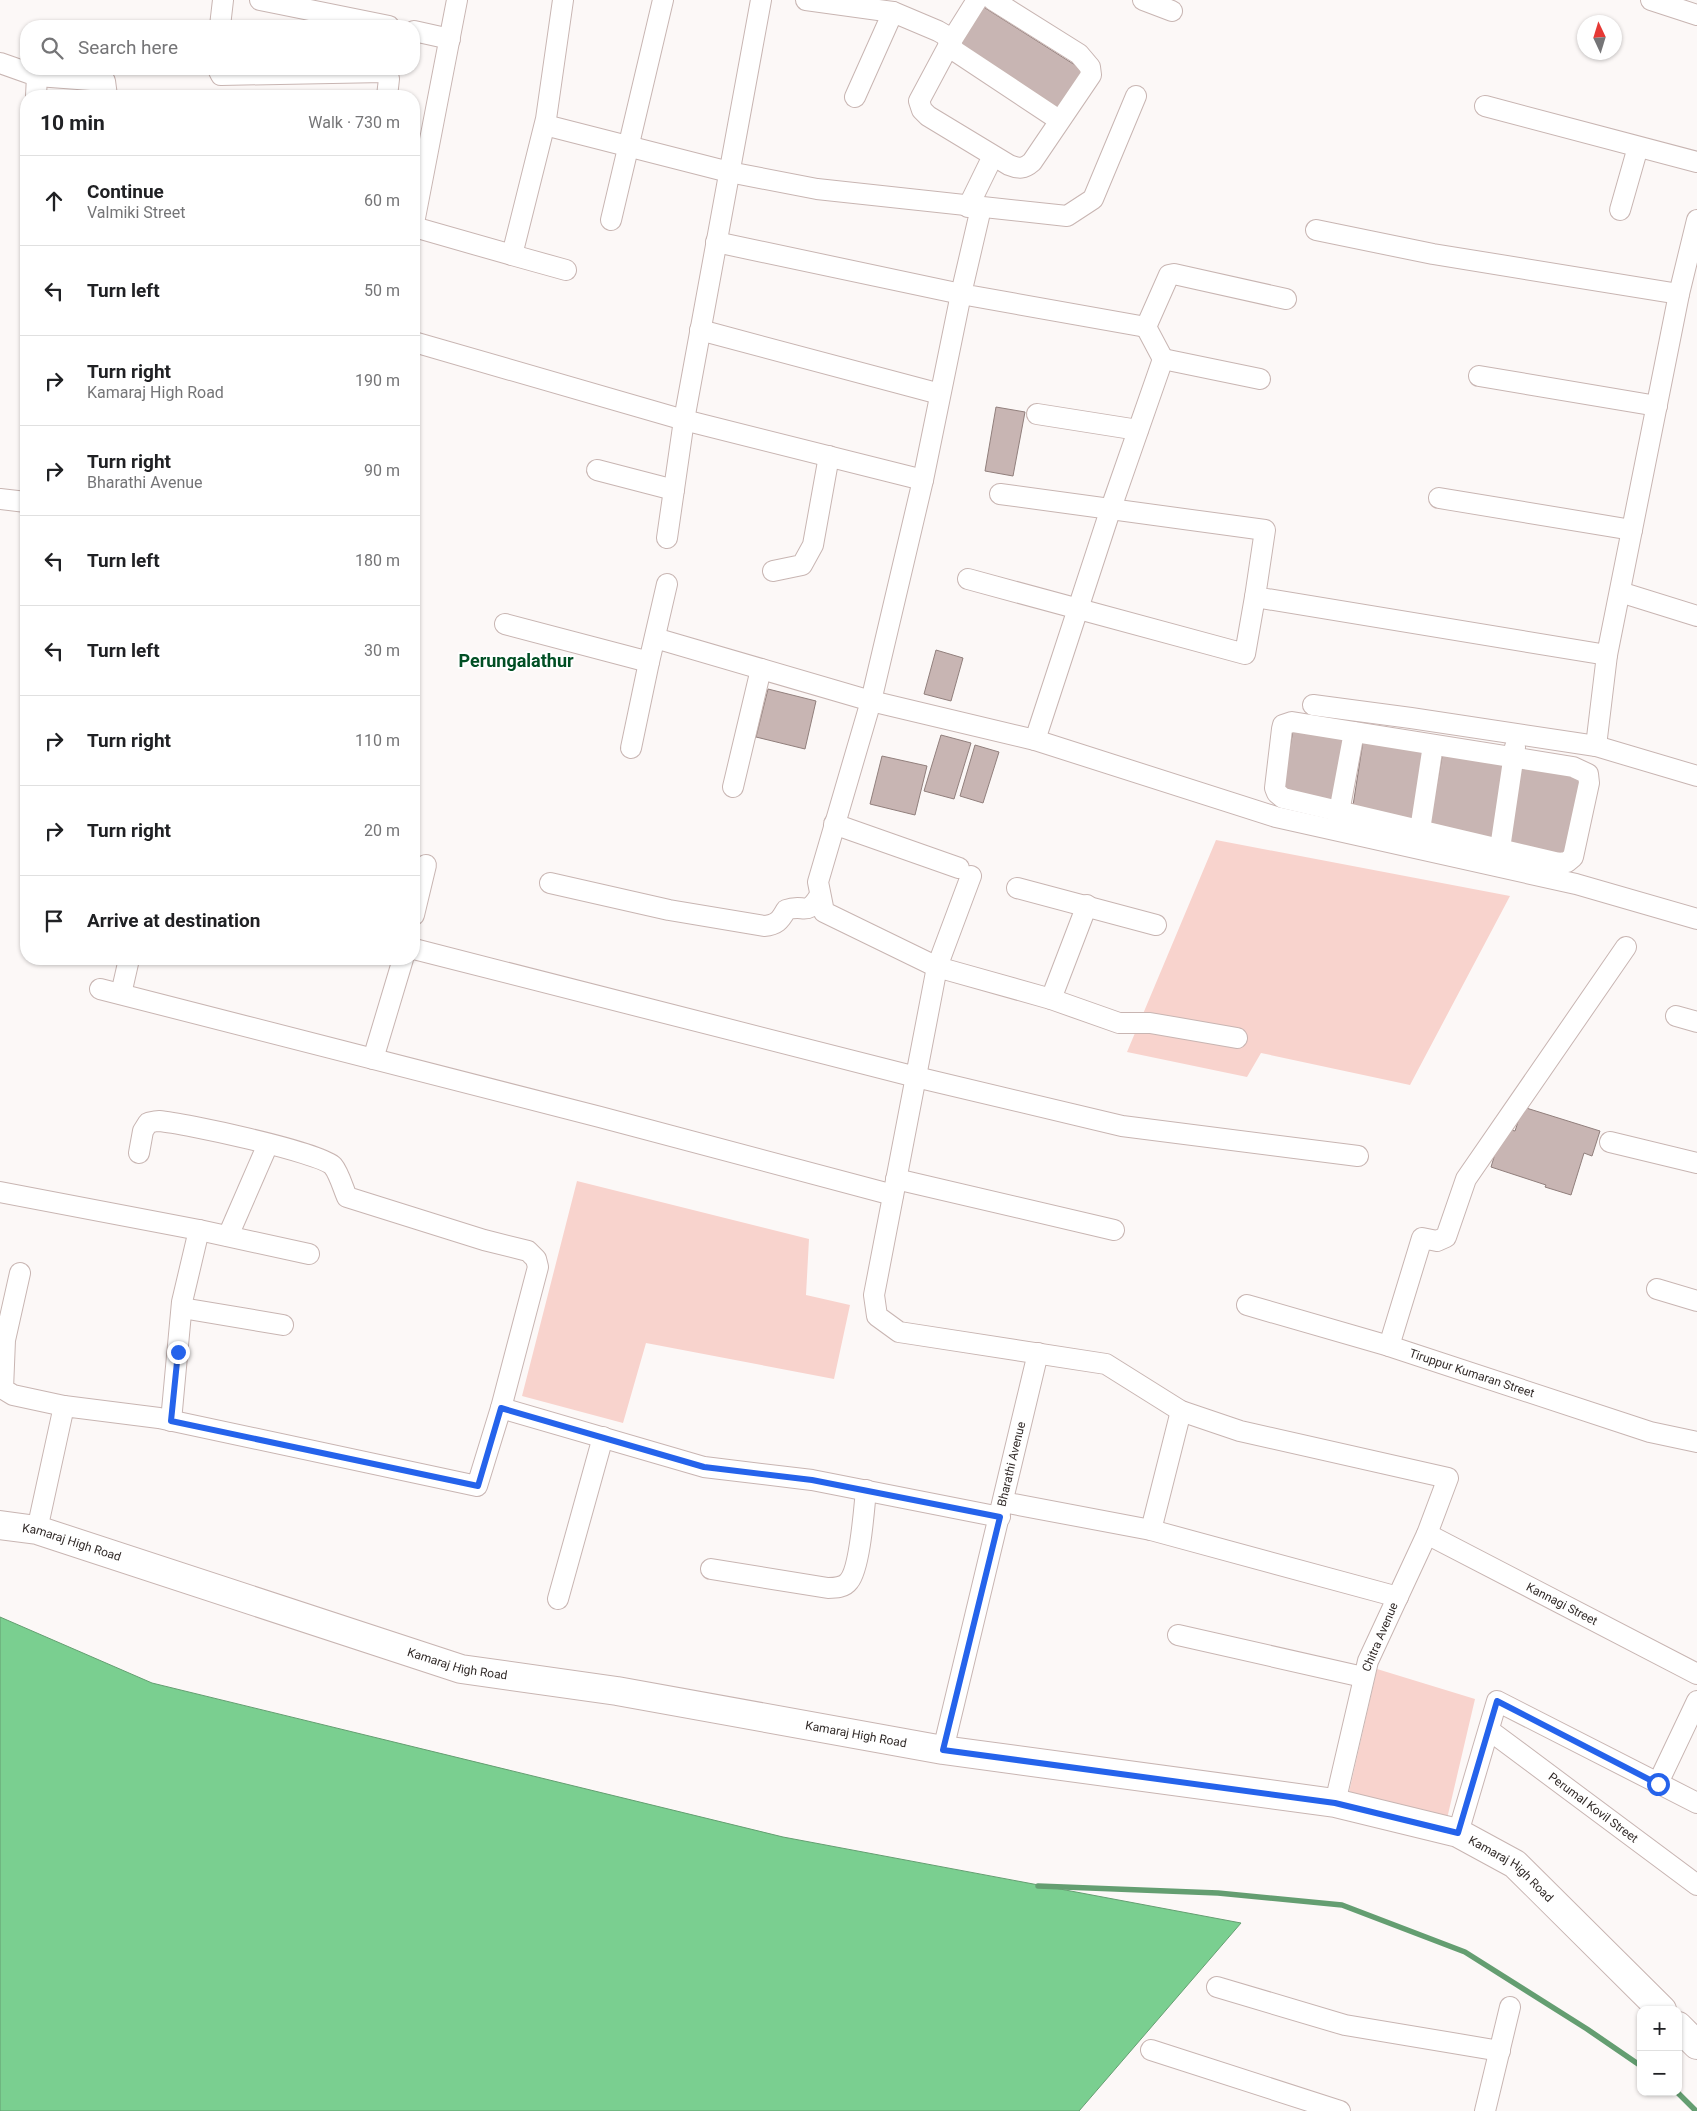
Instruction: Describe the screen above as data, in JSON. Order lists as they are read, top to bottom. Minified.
{"streets":{"street":["Tiruppur Kumaran Street","Bharathi Avenue","Kamaraj High Road","Kannagi Street","Chitra Avenue","Perumal Kovil Street"]},"crossings":[["Bharathi Avenue","Kamaraj High Road"],["Kamaraj High Road","Chitra Avenue"],["Kannagi Street","Chitra Avenue"]],"districts":["Perungalathur"],"north":"top","page":{"search":"Search here","heading":["10 min","Walk · 730 m"],"list":[["Continue","Valmiki Street","60 m"],["Turn left","50 m"],["Turn right","Kamaraj High Road","190 m"],["Turn right","Bharathi Avenue","90 m"],["Turn left","180 m"],["Turn left","30 m"],["Turn right","110 m"],["Turn right","20 m"],"Arrive at destination"],"map_buttons":["+","−"]}}
